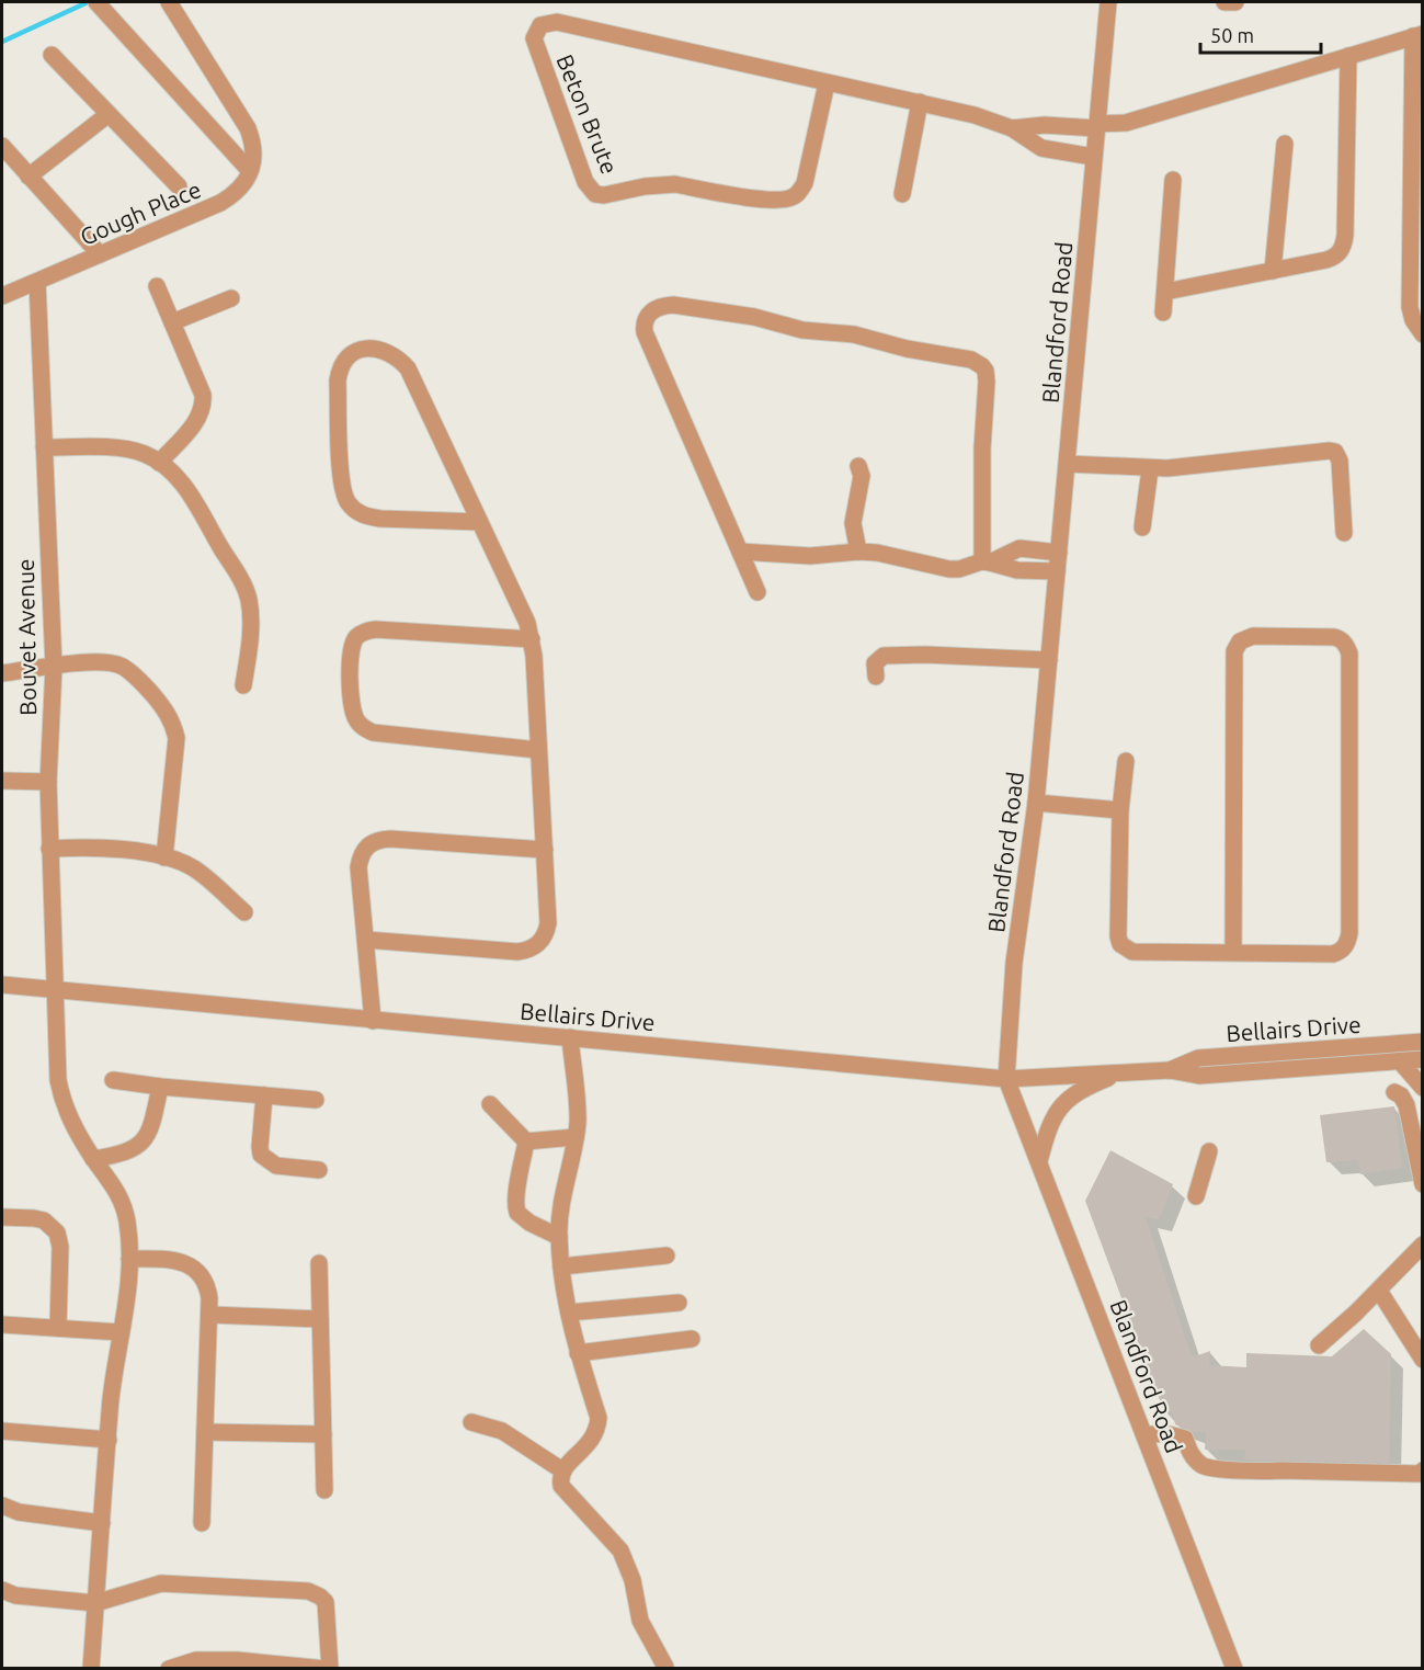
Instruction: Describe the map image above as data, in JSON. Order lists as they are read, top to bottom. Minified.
{"streets":{"street":["Beton Brute","Gough Place","Blandford Road","Bouvet Avenue","Bellairs Drive"]},"crossings":[["Beton Brute","Blandford Road"],["Gough Place","Bouvet Avenue"],["Blandford Road","Bellairs Drive"],["Bouvet Avenue","Bellairs Drive"]],"scale_bar":"50 m"}
